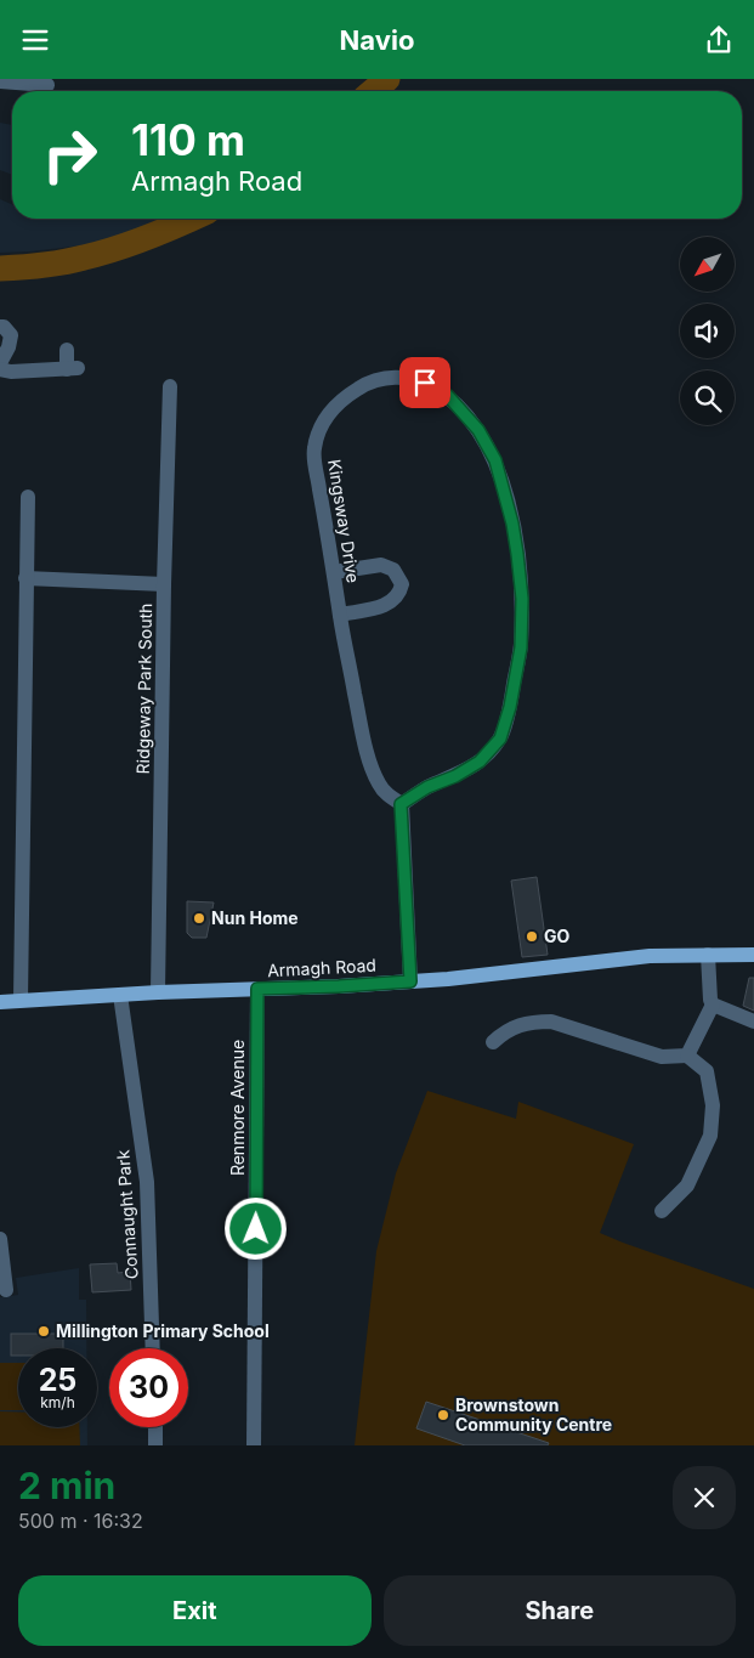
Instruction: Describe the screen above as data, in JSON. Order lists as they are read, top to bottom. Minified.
{"streets":{"main road":["Armagh Road"],"street":["Kingsway Drive","Ridgeway Park South","Renmore Avenue","Connaught Park"]},"crossings":[["Ridgeway Park South","Armagh Road"],["Armagh Road","Renmore Avenue"],["Armagh Road","Connaught Park"]],"places":["Nun Home","GO","Millington Primary School","Brownstown Community Centre"],"north":"bottom left","page":{"header":"Navio","turn":["110 m","Armagh Road"],"speed":"25 km/h","limit":"30","heading":["2 min","500 m · 16:32"],"buttons":["Exit","Share"]}}
